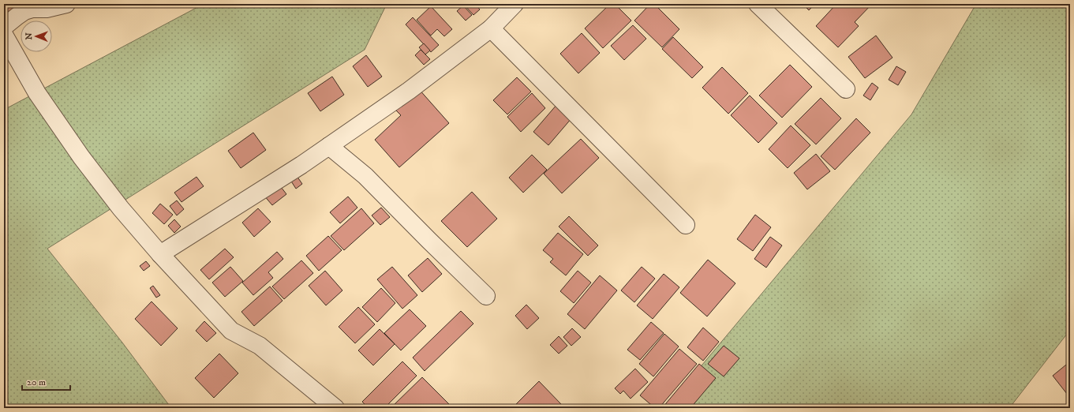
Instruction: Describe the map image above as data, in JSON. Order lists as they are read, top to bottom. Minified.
{"scale_bar":"20 m","north":"left"}
